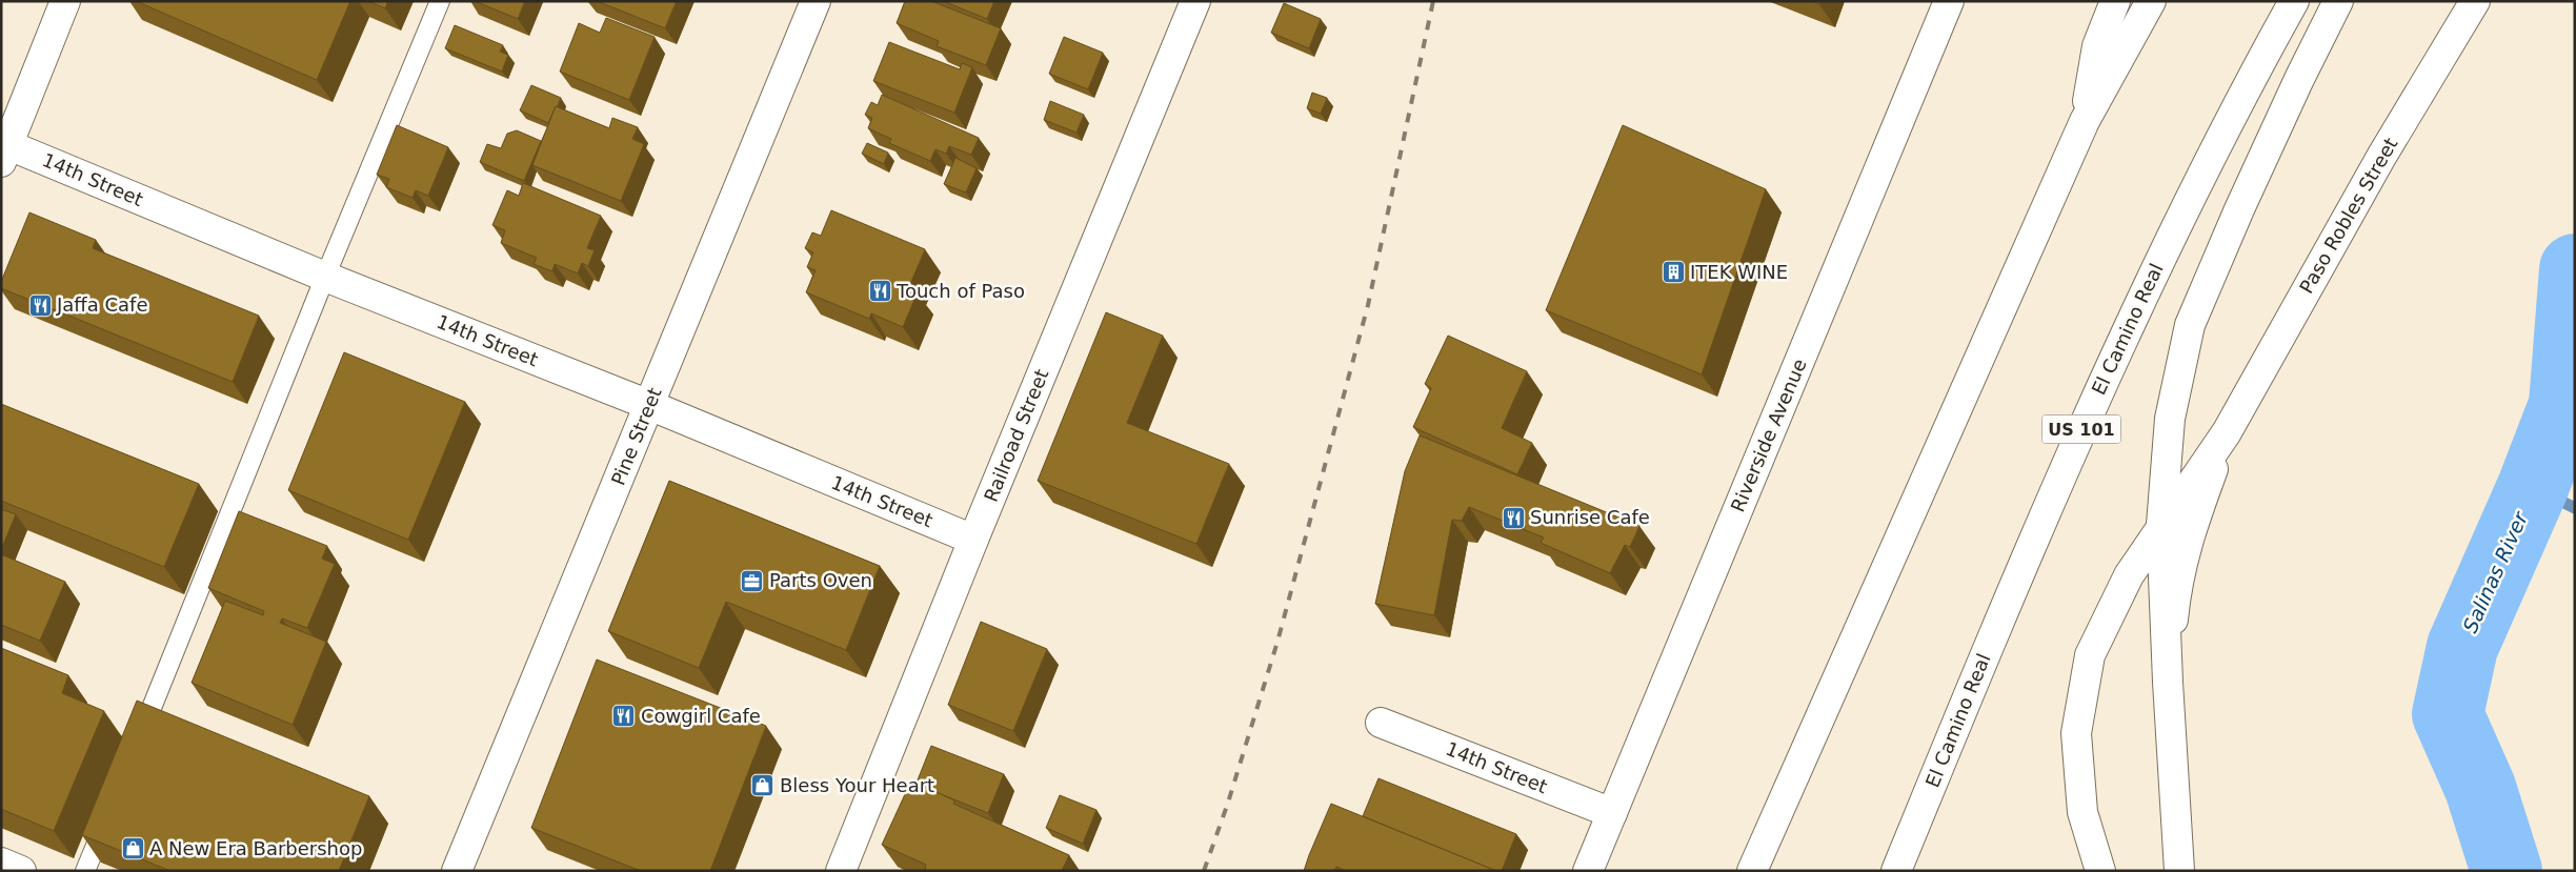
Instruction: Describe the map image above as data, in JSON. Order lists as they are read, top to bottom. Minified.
{"streets":{"main road":["14th Street","Paso Robles Street","El Camino Real","US 101","Railroad Street","Riverside Avenue","Pine Street"]},"crossings":[["14th Street","Railroad Street"],["14th Street","Riverside Avenue"],["14th Street","Pine Street"]],"water":["Salinas River"],"places":{"building":["ITEK WINE"],"restaurant":["Touch of Paso","Jaffa Cafe","Sunrise Cafe","Cowgirl Cafe"],"office":["Parts Oven"],"shop":["Bless Your Heart","A New Era Barbershop"]}}
